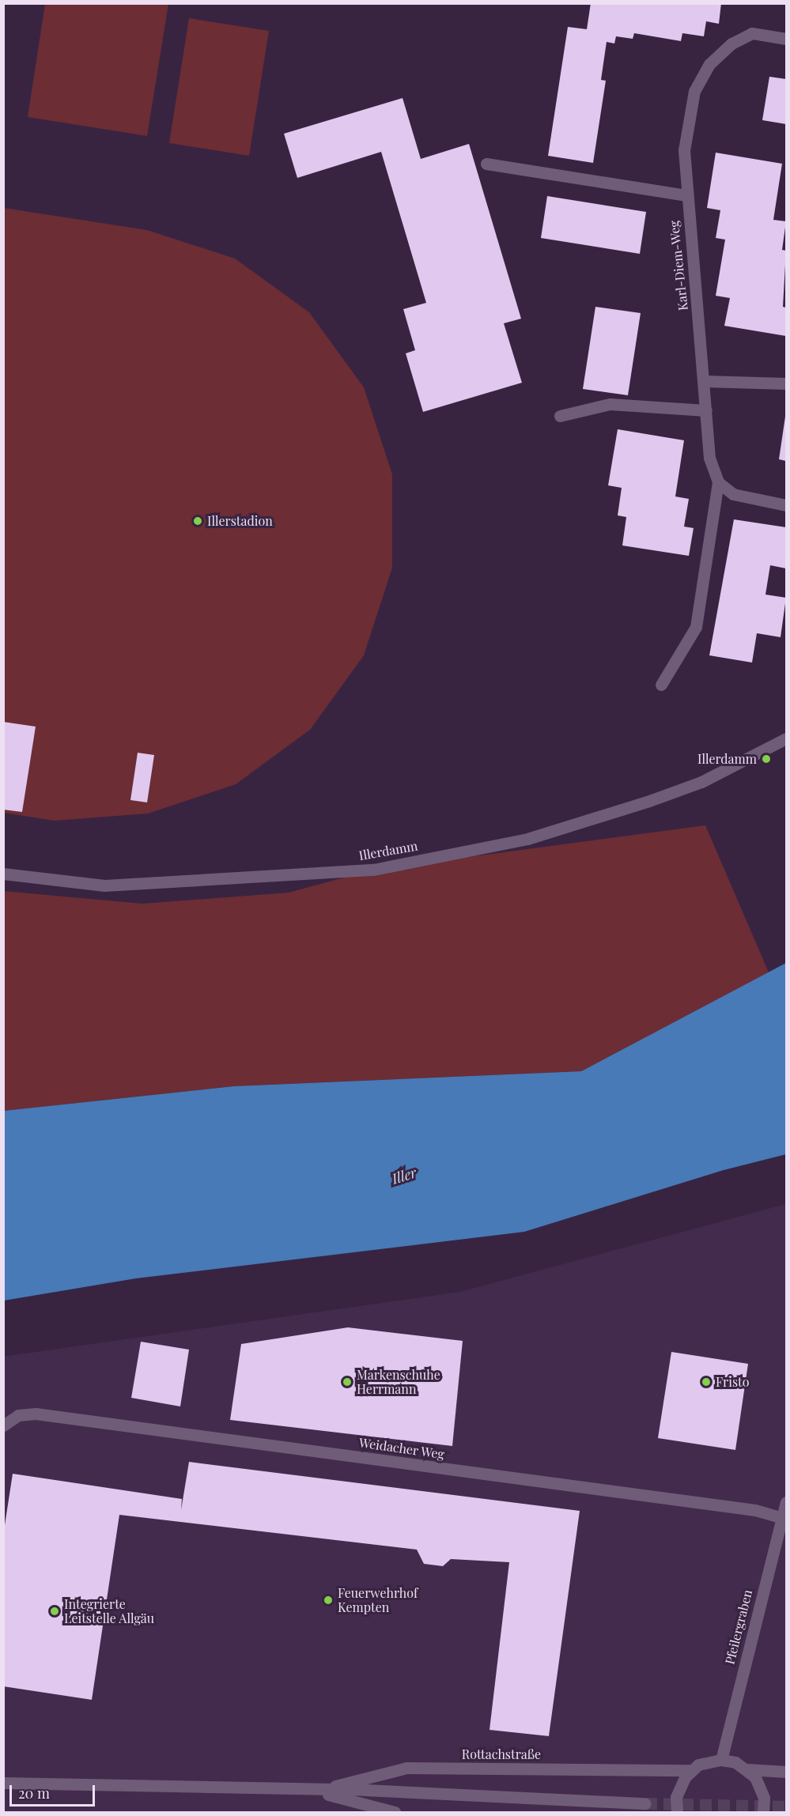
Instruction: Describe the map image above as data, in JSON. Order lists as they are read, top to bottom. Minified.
{"streets":{"street":["Karl-Diem-Weg","Illerdamm","Weidacher Weg","Pfeilergraben","Rottachstraße"]},"crossings":[["Weidacher Weg","Pfeilergraben"]],"water":["Iller"],"places":["Illerstadion","Illerdamm","Markenschuhe Herrmann","Fristo","Feuerwehrhof Kempten","Integrierte Leitstelle Allgäu"],"scale_bar":"20 m"}
